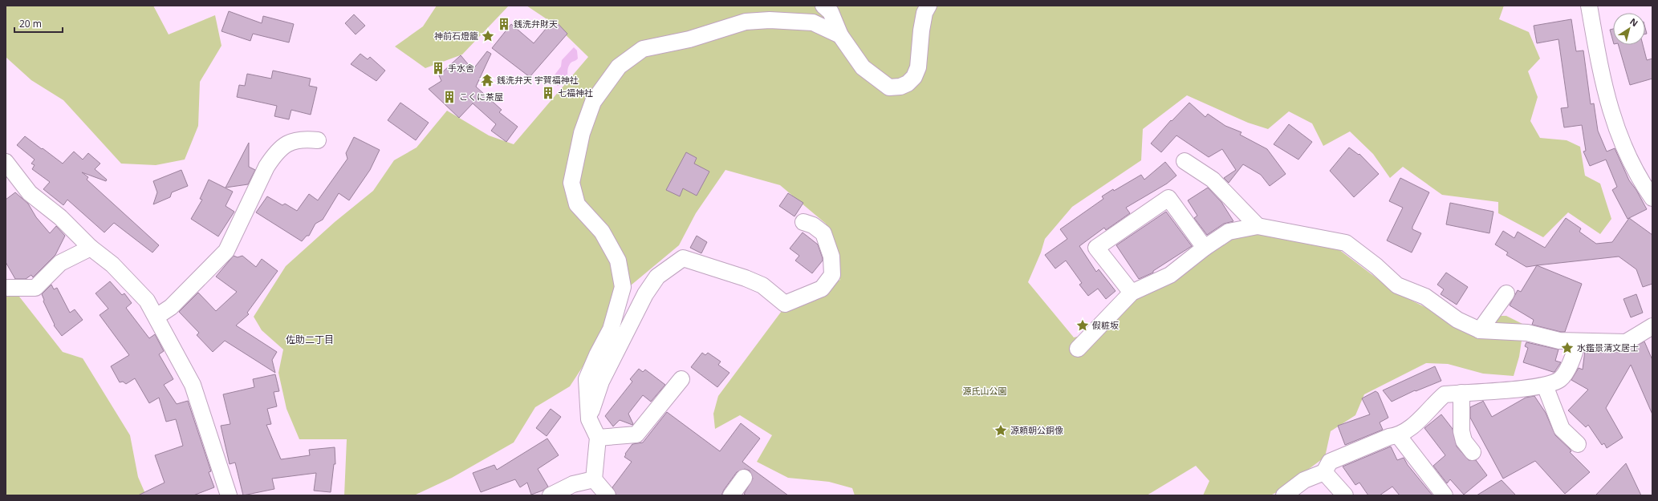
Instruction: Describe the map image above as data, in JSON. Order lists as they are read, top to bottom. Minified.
{"districts":["佐助二丁目"],"parks":["源氏山公園"],"places":{"building":["銭洗弁財天","手水舎","七福神社","こくに茶屋"],"place":["神前石燈籠","假粧坂","水鑑景清文居士","源頼朝公銅像"],"temple":["銭洗弁天 宇賀福神社"]},"scale_bar":"20 m","north":"top right"}
